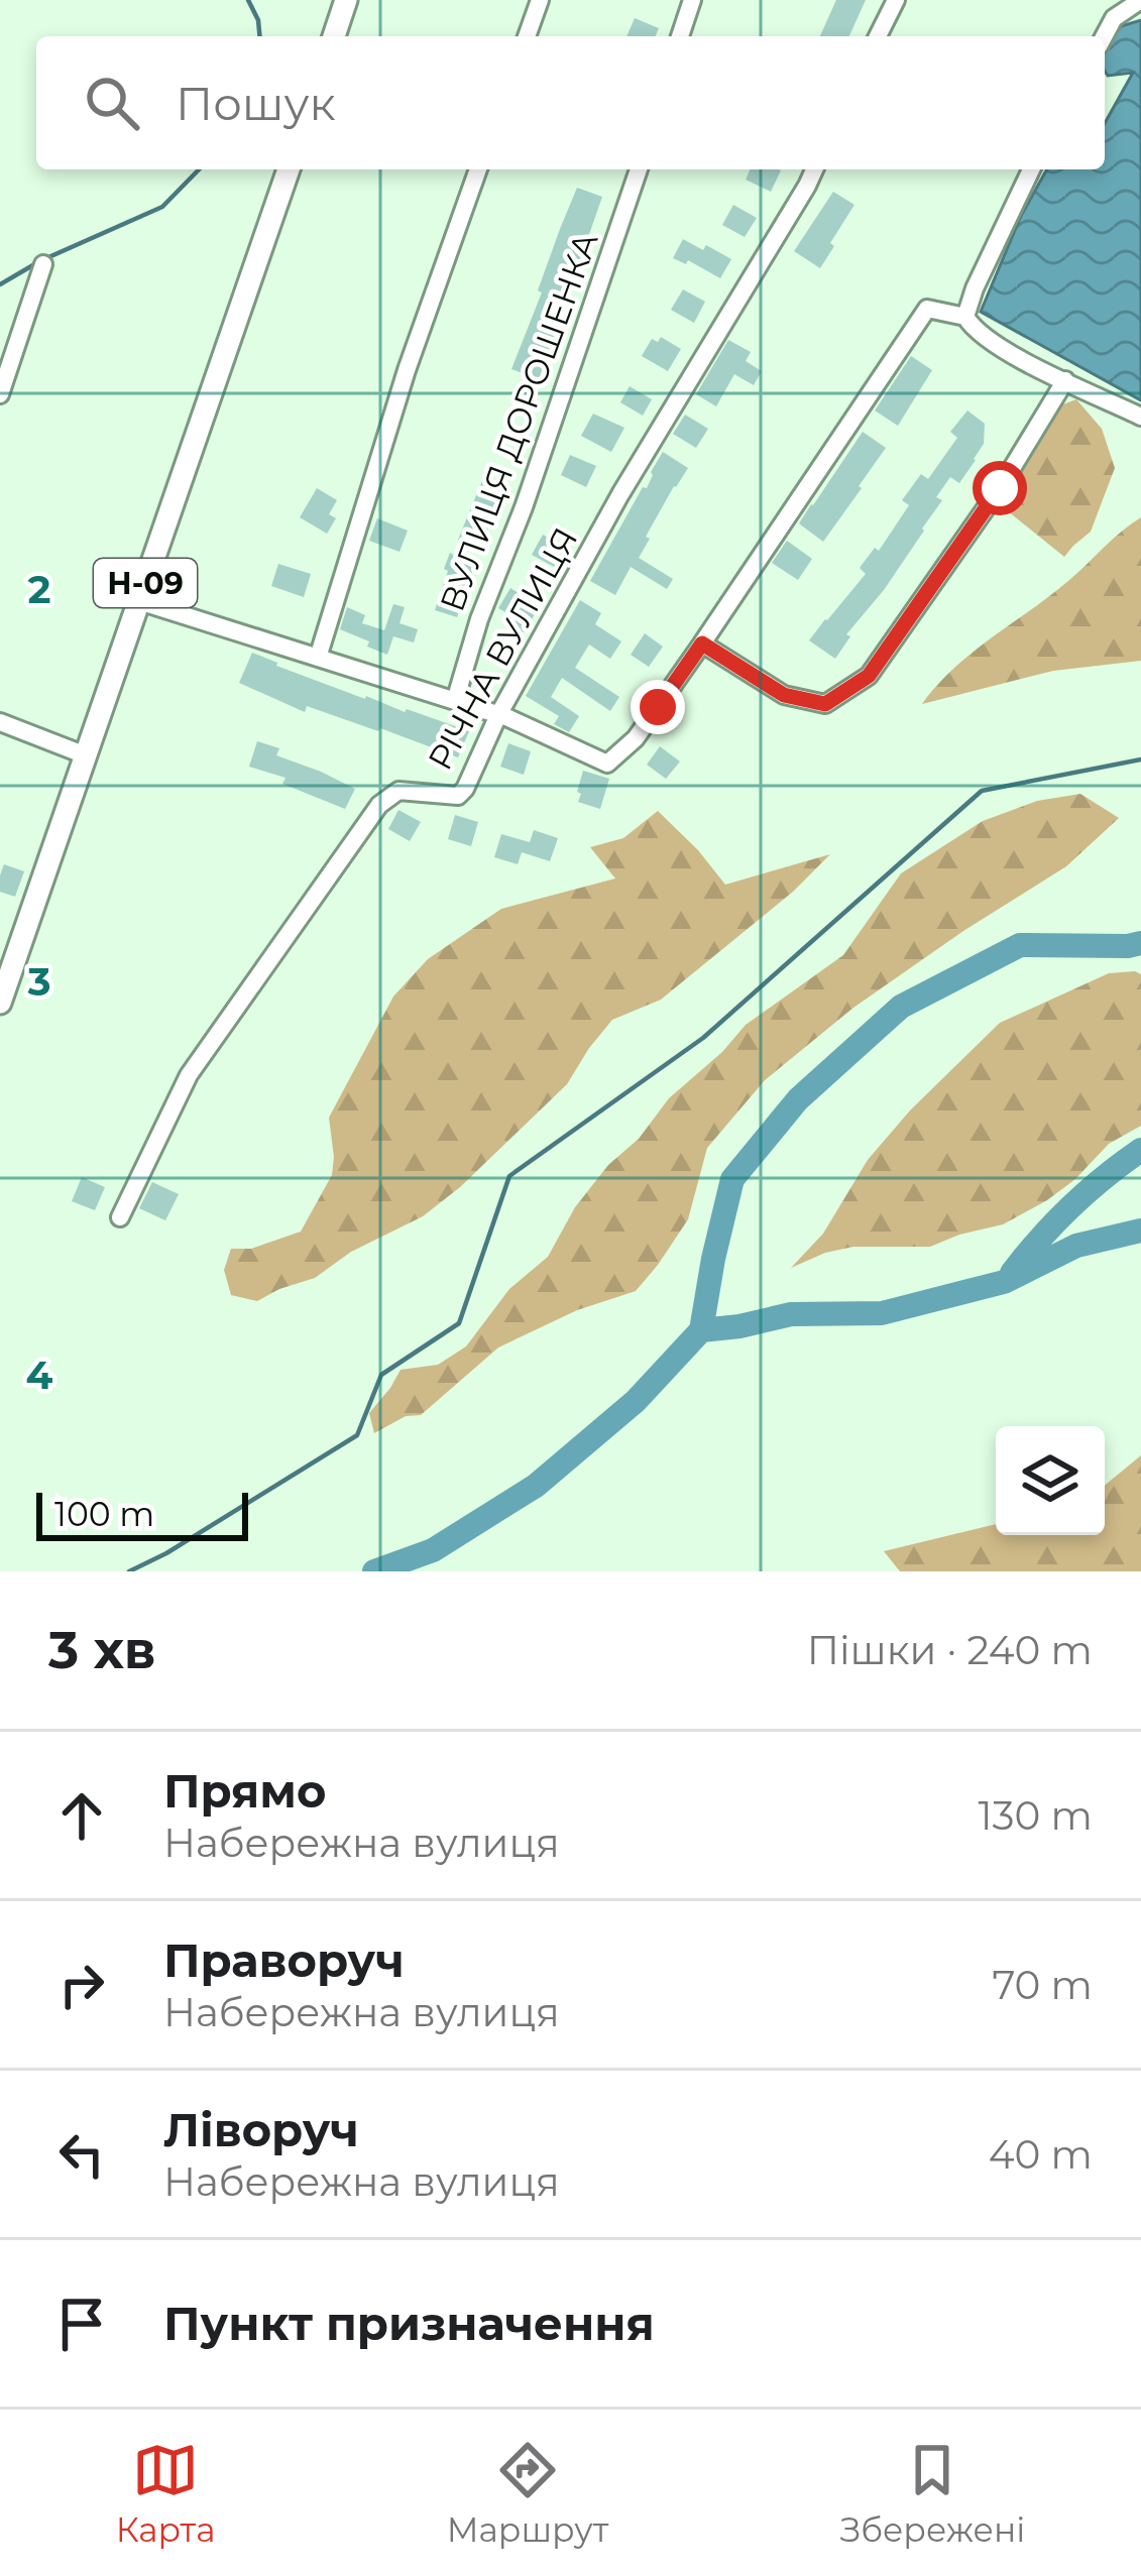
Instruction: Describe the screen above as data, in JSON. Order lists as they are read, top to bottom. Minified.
{"streets":{"main road":["Н-09"],"street":["ВУЛИЦЯ ДОРОШЕНКА","РІЧНА ВУЛИЦЯ"]},"scale_bar":"100 m","page":{"search":"Пошук","scale":"100 m","heading":["3 хв","Пішки · 240 m"],"list":[["Прямо","Набережна вулиця","130 m"],["Праворуч","Набережна вулиця","70 m"],["Ліворуч","Набережна вулиця","40 m"],"Пункт призначення"],"nav":["Карта","Маршрут","Збережені"]},"grid":{"rows":["2","3","4"]}}
